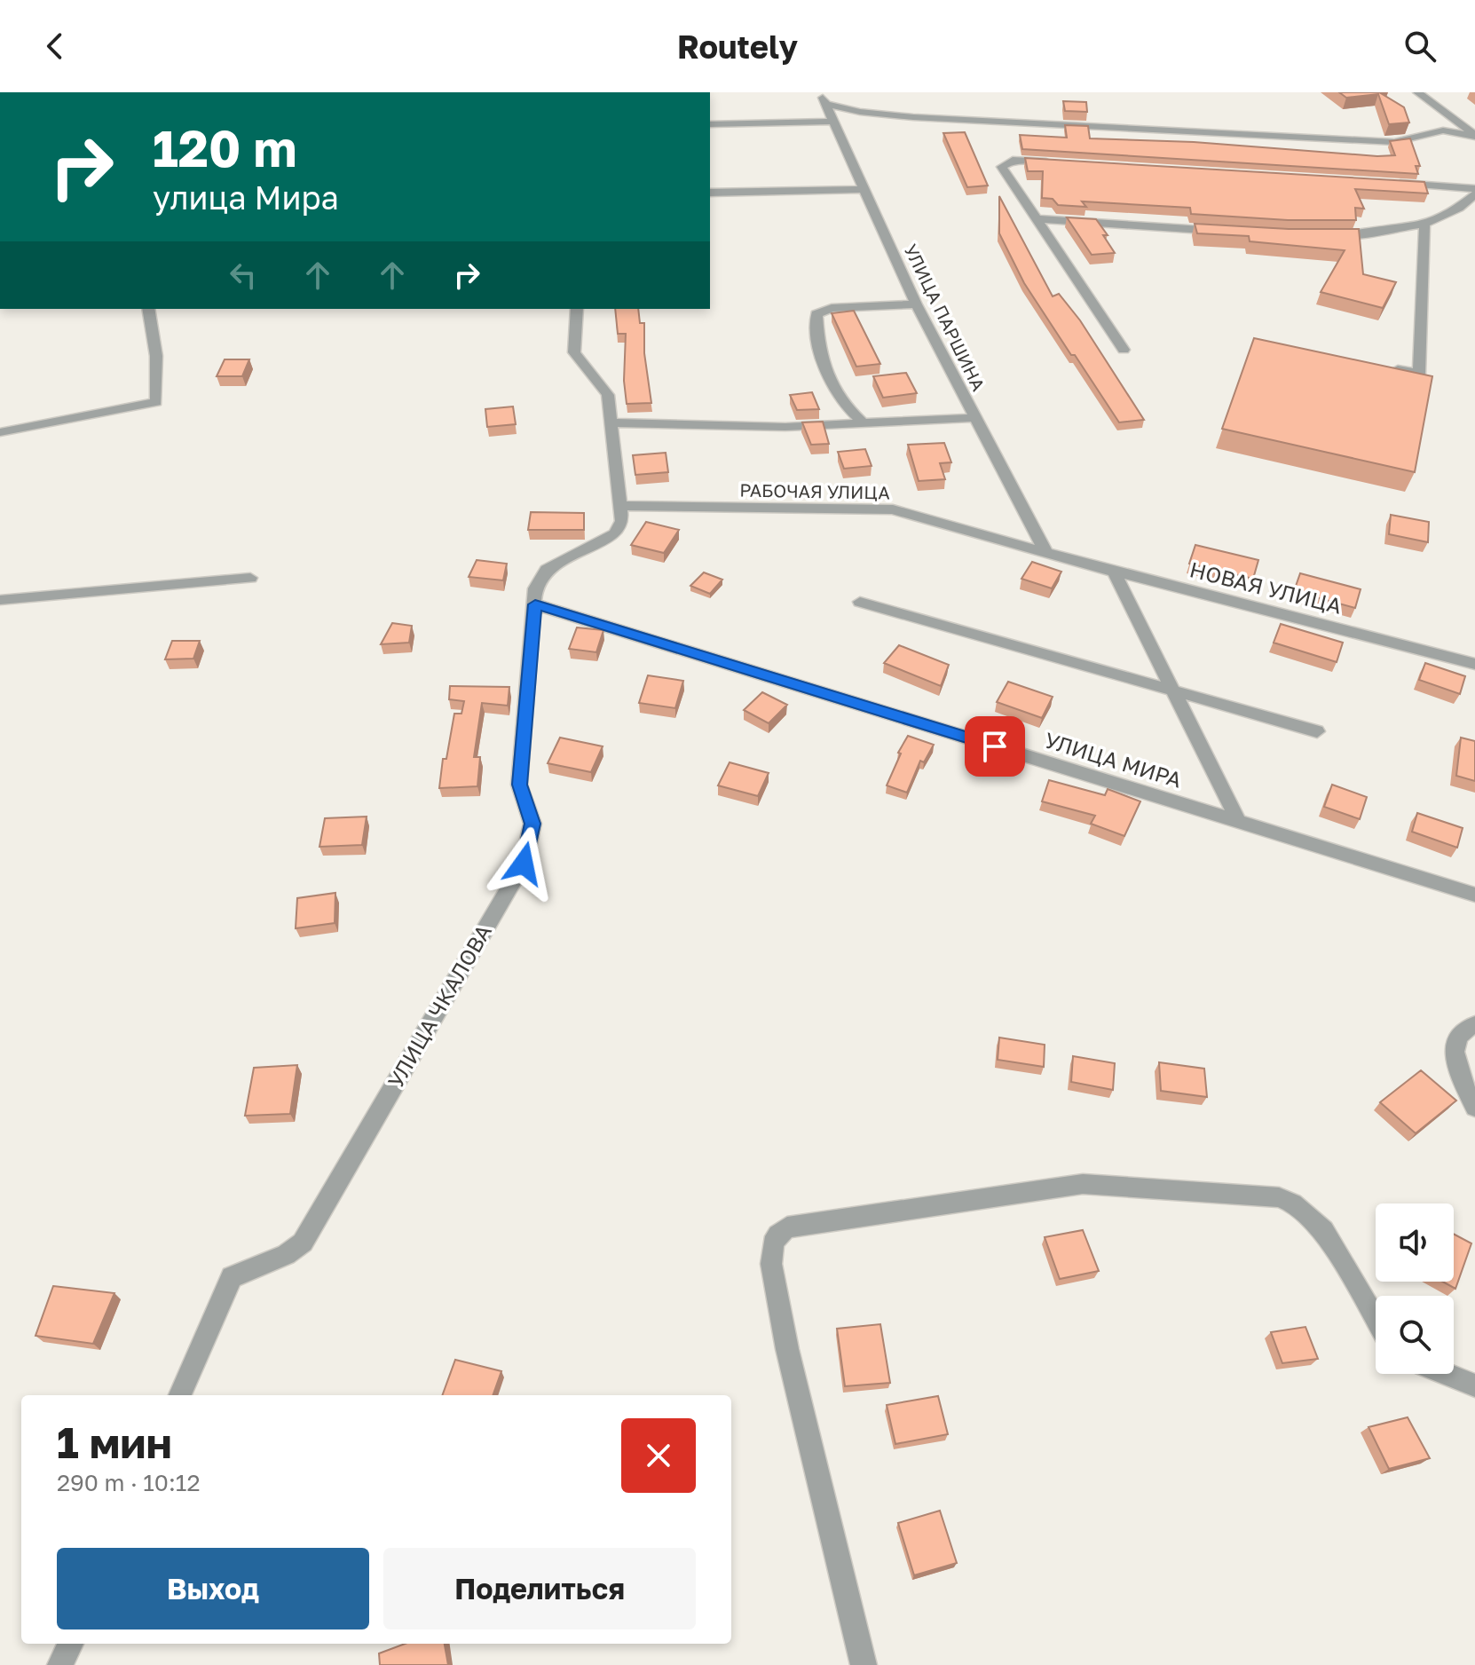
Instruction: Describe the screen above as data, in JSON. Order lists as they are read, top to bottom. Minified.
{"streets":{"street":["УЛИЦА ПАРШИНА","РАБОЧАЯ УЛИЦА","НОВАЯ УЛИЦА","УЛИЦА МИРА","УЛИЦА ЧКАЛОВА"]},"crossings":[["УЛИЦА ПАРШИНА","РАБОЧАЯ УЛИЦА"],["УЛИЦА ПАРШИНА","НОВАЯ УЛИЦА"],["РАБОЧАЯ УЛИЦА","НОВАЯ УЛИЦА"],["РАБОЧАЯ УЛИЦА","УЛИЦА ЧКАЛОВА"],["УЛИЦА МИРА","УЛИЦА ЧКАЛОВА"]],"page":{"header":"Routely","turn":["120 m","улица Мира"],"heading":["1 мин","290 m · 10:12"],"buttons":["Выход","Поделиться"]}}
